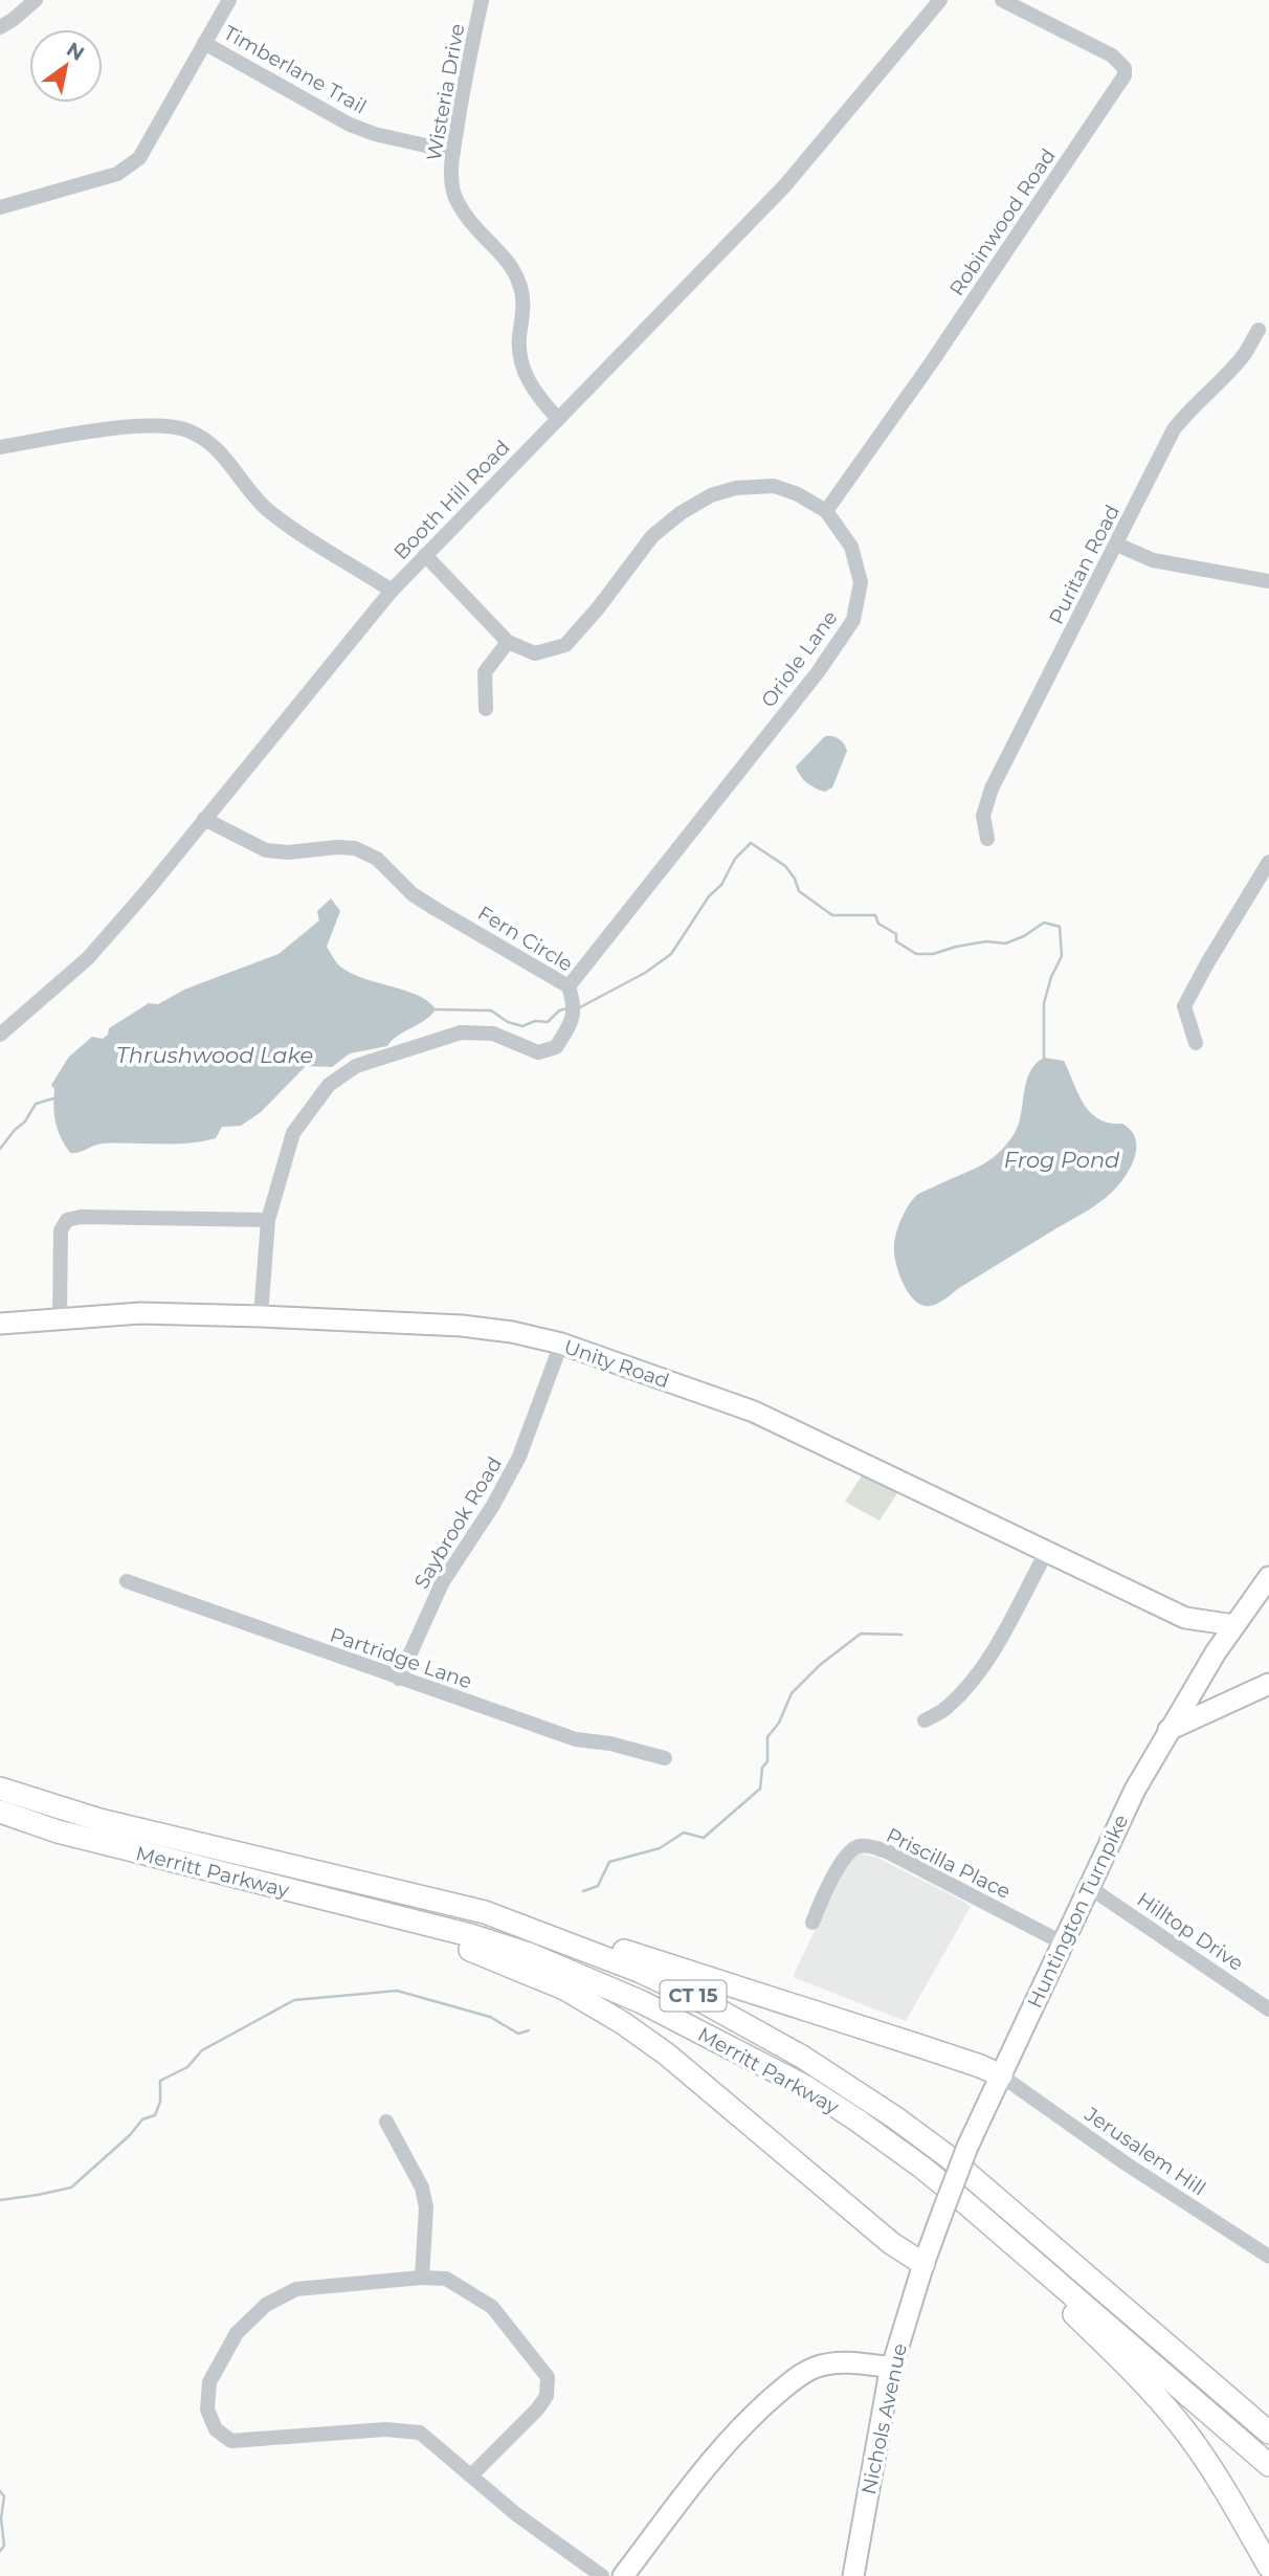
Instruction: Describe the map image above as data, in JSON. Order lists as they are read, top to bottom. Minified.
{"streets":{"highway":["Merritt Parkway","CT 15"],"main road":["Unity Road","Huntington Turnpike","Nichols Avenue"],"street":["Timberlane Trail","Wisteria Drive","Robinwood Road","Booth Hill Road","Puritan Road","Oriole Lane","Fern Circle","Saybrook Road","Partridge Lane","Priscilla Place","Hilltop Drive","Jerusalem Hill"]},"crossings":[["Timberlane Trail","Wisteria Drive"],["Wisteria Drive","Booth Hill Road"],["Robinwood Road","Oriole Lane"],["Booth Hill Road","Fern Circle"],["Oriole Lane","Fern Circle"],["Fern Circle","Unity Road"],["Unity Road","Saybrook Road"],["Unity Road","Huntington Turnpike"],["Saybrook Road","Partridge Lane"],["Priscilla Place","Huntington Turnpike"],["Huntington Turnpike","Hilltop Drive"],["Huntington Turnpike","Jerusalem Hill"],["Huntington Turnpike","Nichols Avenue"]],"water":["Thrushwood Lake","Frog Pond"],"north":"top right"}
